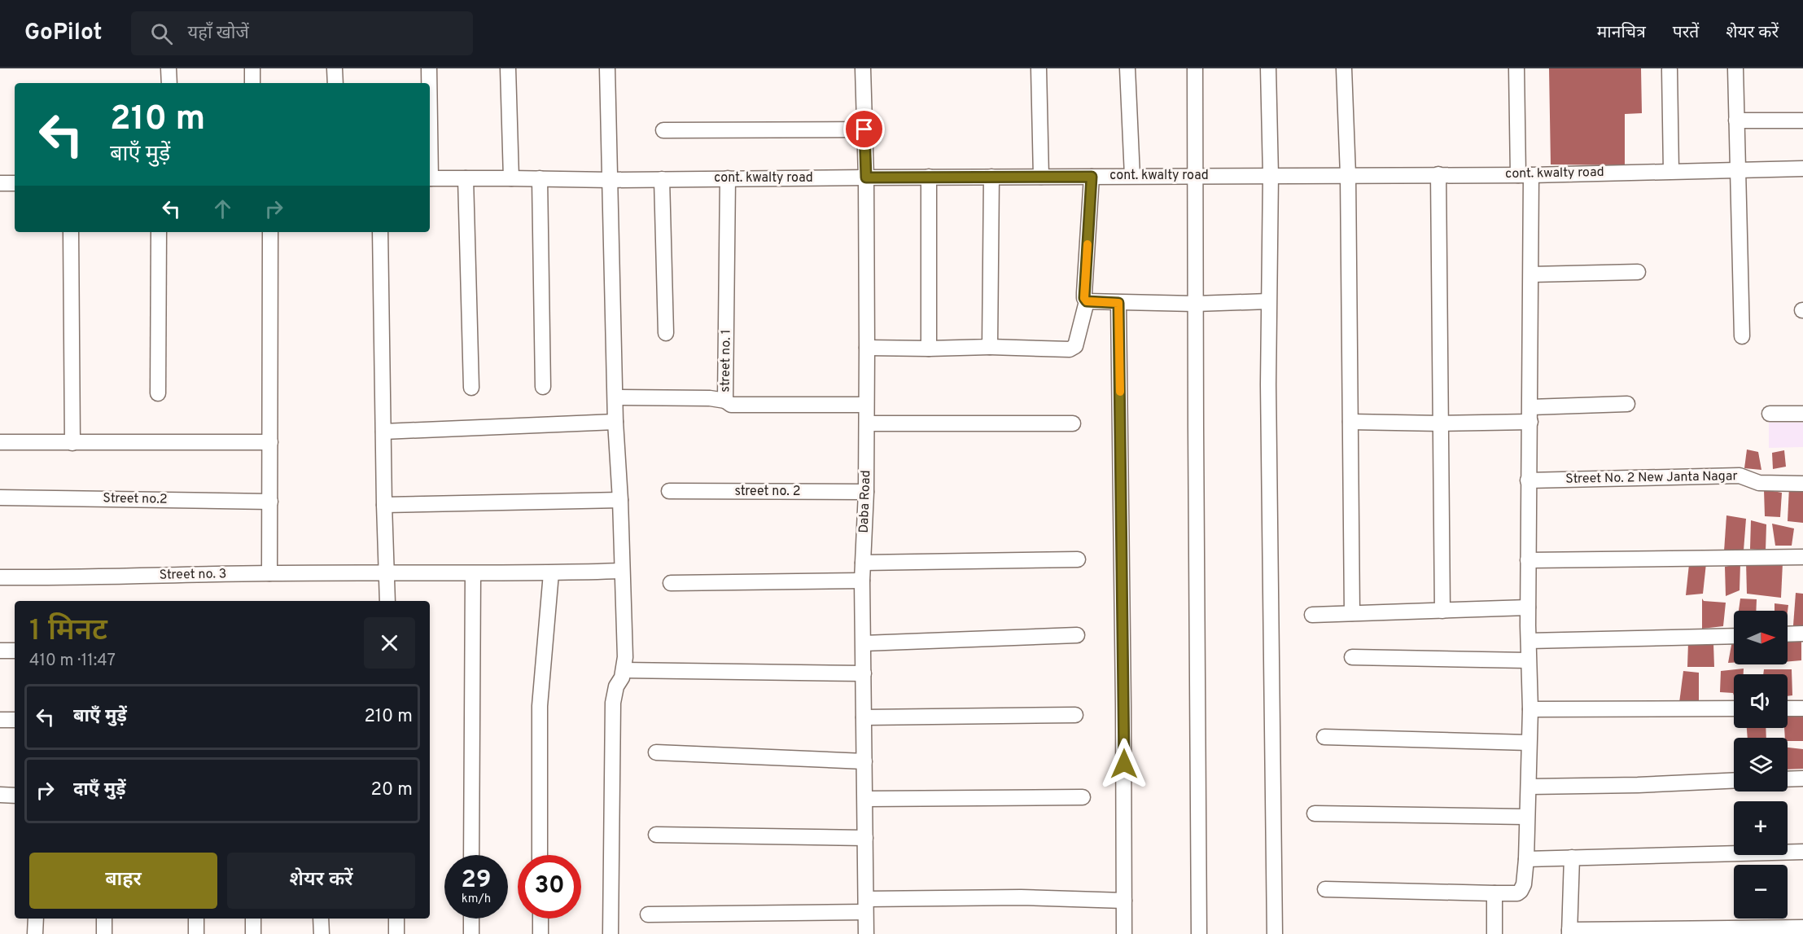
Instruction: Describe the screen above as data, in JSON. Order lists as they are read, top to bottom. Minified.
{"streets":{"street":["cont. kwalty road","street no. 1","Street No. 2 New Janta Nagar","street no. 2","Street no.2","Daba Road","Street no. 3"]},"crossings":[["cont. kwalty road","street no. 1"],["cont. kwalty road","Daba Road"],["street no. 1","Daba Road"],["street no. 2","Daba Road"]],"north":"right","page":{"header":"GoPilot","search":"यहाँ खोजें","nav":["मानचित्र","परतें","शेयर करें"],"turn":["210 m","बाएँ मुड़ें"],"heading":["1 मिनट","410 m · 11:47"],"map_buttons":["+","−"],"list":[{"name":"बाएँ मुड़ें","value":"210 m"},{"name":"दाएँ मुड़ें","value":"20 m"}],"buttons":["बाहर","शेयर करें"],"speed":"29 km/h","limit":"30"}}
